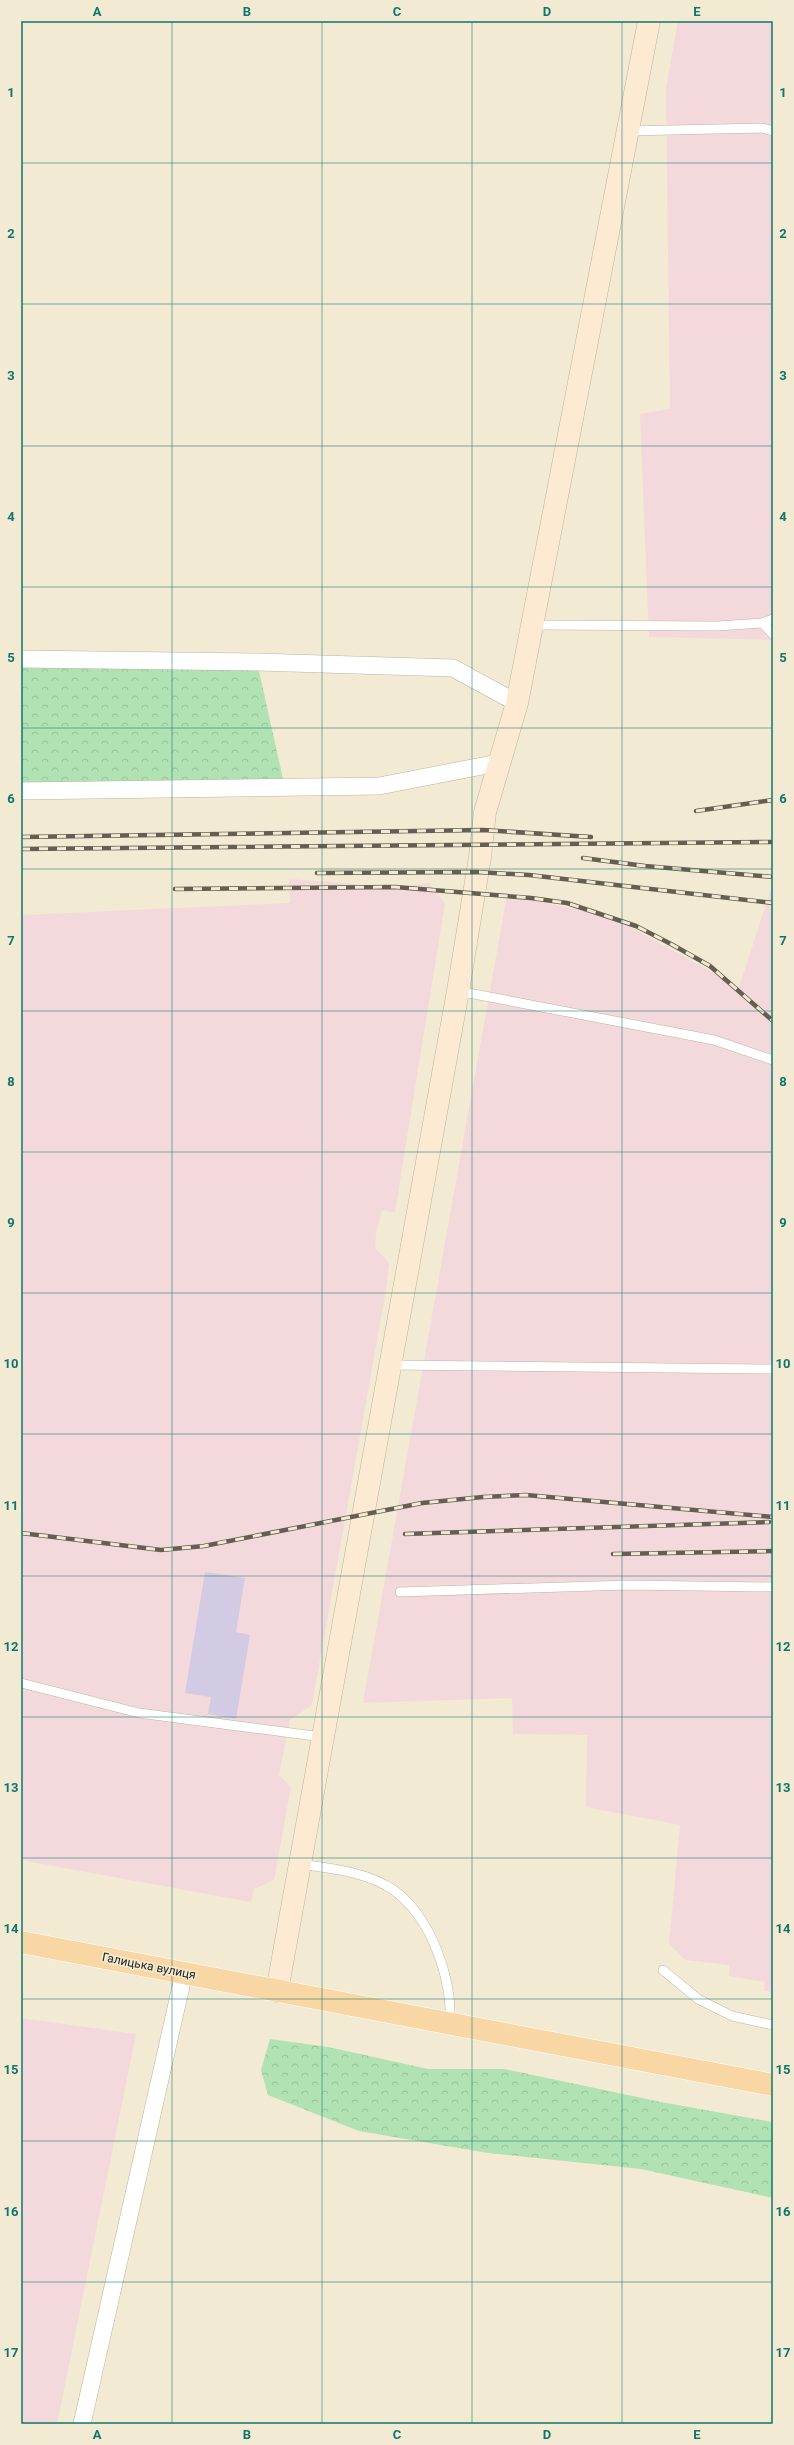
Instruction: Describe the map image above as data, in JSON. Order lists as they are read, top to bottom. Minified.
{"streets":{"main road":["Галицька вулиця"]},"grid":{"columns":["A","B","C","D","E"],"rows":["1","2","3","4","5","6","7","8","9","10","11","12","13","14","15","16","17"]}}
